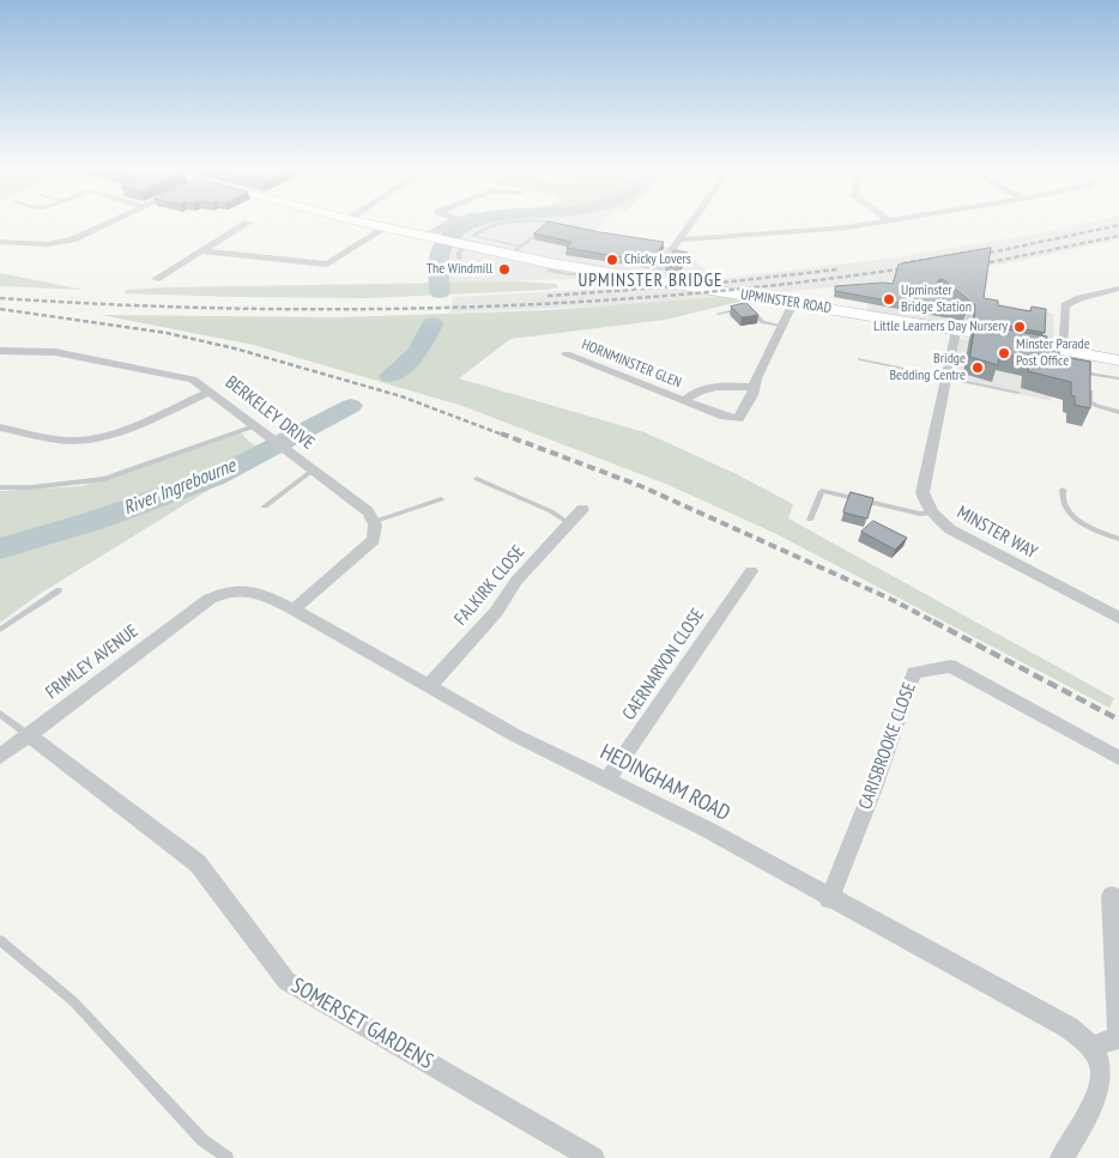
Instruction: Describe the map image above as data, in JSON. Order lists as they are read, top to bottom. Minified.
{"streets":{"main road":["UPMINSTER ROAD"],"street":["HORNMINSTER GLEN","BERKELEY DRIVE","MINSTER WAY","FALKIRK CLOSE","FRIMLEY AVENUE","CAERNARVON CLOSE","CARISBROOKE CLOSE","HEDINGHAM ROAD","SOMERSET GARDENS"]},"crossings":[["UPMINSTER ROAD","HORNMINSTER GLEN"],["UPMINSTER ROAD","MINSTER WAY"],["FALKIRK CLOSE","HEDINGHAM ROAD"],["FRIMLEY AVENUE","HEDINGHAM ROAD"],["FRIMLEY AVENUE","SOMERSET GARDENS"],["CAERNARVON CLOSE","HEDINGHAM ROAD"],["CARISBROOKE CLOSE","HEDINGHAM ROAD"]],"districts":["UPMINSTER BRIDGE"],"water":["River Ingrebourne"],"places":["Chicky Lovers","The Windmill","Upminster Bridge Station","Little Learners Day Nursery","Minster Parade Post Office","Bridge Bedding Centre"]}
